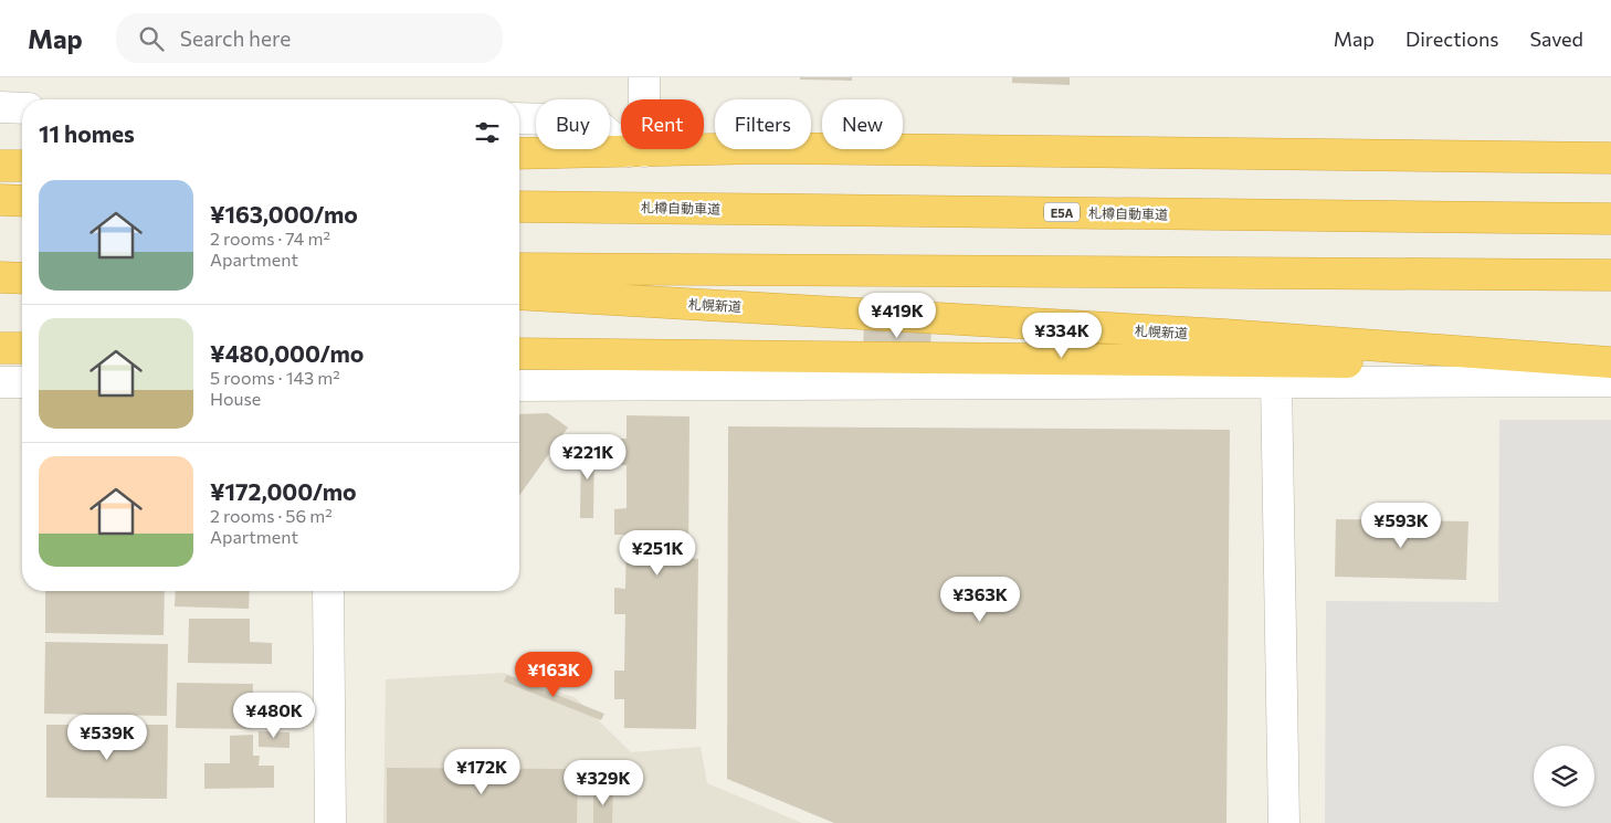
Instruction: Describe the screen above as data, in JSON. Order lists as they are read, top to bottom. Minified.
{"streets":{"highway":["札樽自動車道","E5A","札幌新道"]},"page":{"header":"Map","search":"Search here","nav":["Map","Directions","Saved"],"chip":["Buy","Rent","Filters","New"],"heading":"11 homes","list":[{"name":"¥163,000/mo","note":"2 rooms · 74 m² · Apartment"},{"name":"¥480,000/mo","note":"5 rooms · 143 m² · House"},{"name":"¥172,000/mo","note":"2 rooms · 56 m² · Apartment"}],"price":["¥419K","¥334K","¥221K","¥593K","¥251K","¥363K","¥163K","¥480K","¥539K","¥172K","¥329K"]}}
